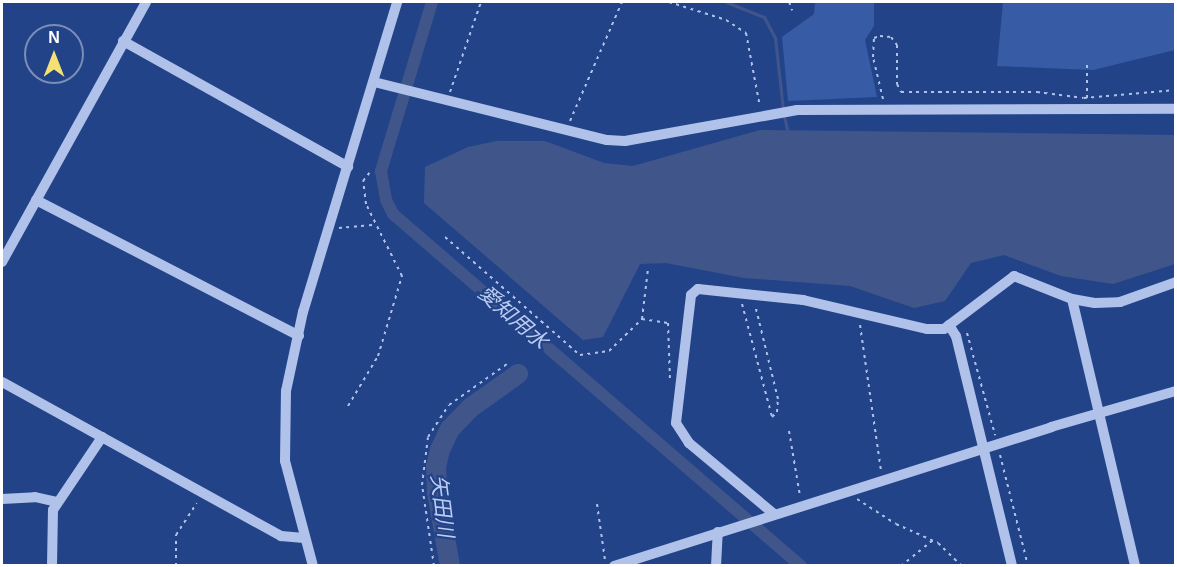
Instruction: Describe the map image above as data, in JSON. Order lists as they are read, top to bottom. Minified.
{"water":["愛知用水","矢田川"],"north":"top"}
